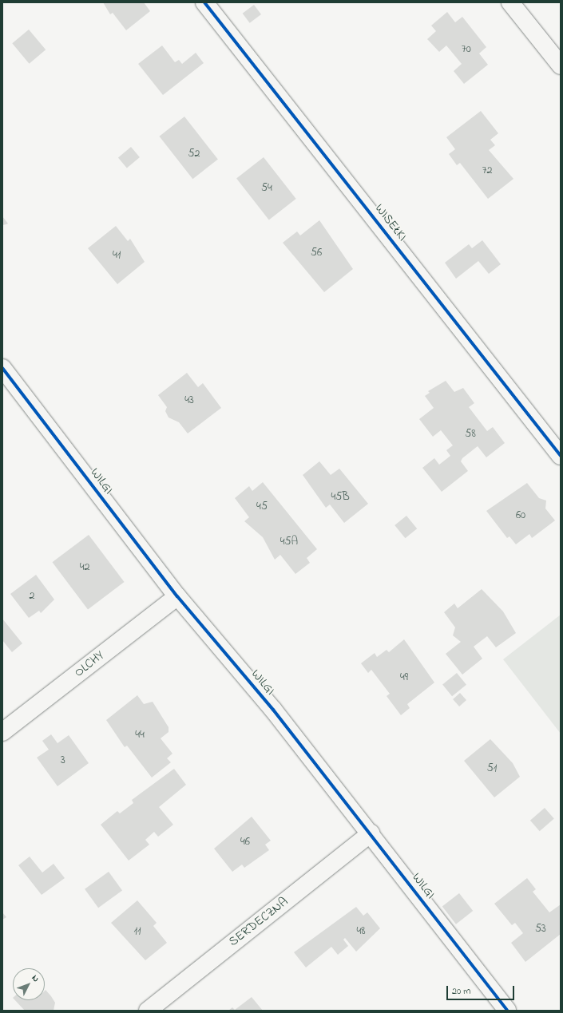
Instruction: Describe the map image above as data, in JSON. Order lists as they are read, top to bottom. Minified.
{"streets":{"street":["WISEŁKI","WILGI","OLCHY","SERDECZNA"]},"crossings":[["WILGI","OLCHY"],["WILGI","SERDECZNA"]],"house_numbers":["70","52","72","54","56","41","43","58","45B","45","60","45A","42","2","49","44","3","51","46","53","11","48"],"scale_bar":"20 m","north":"top right"}
